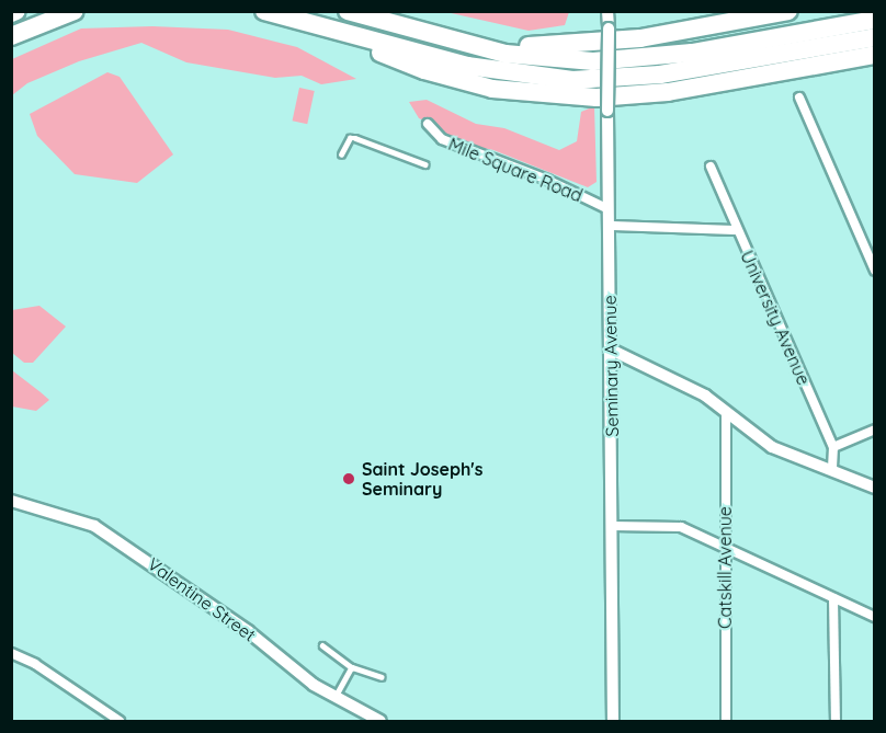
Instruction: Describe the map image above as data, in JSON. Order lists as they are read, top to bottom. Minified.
{"streets":{"street":["Mile Square Road","University Avenue","Seminary Avenue","Catskill Avenue","Valentine Street"]},"crossings":[["Mile Square Road","Seminary Avenue"]],"places":["Saint Joseph's Seminary"]}
